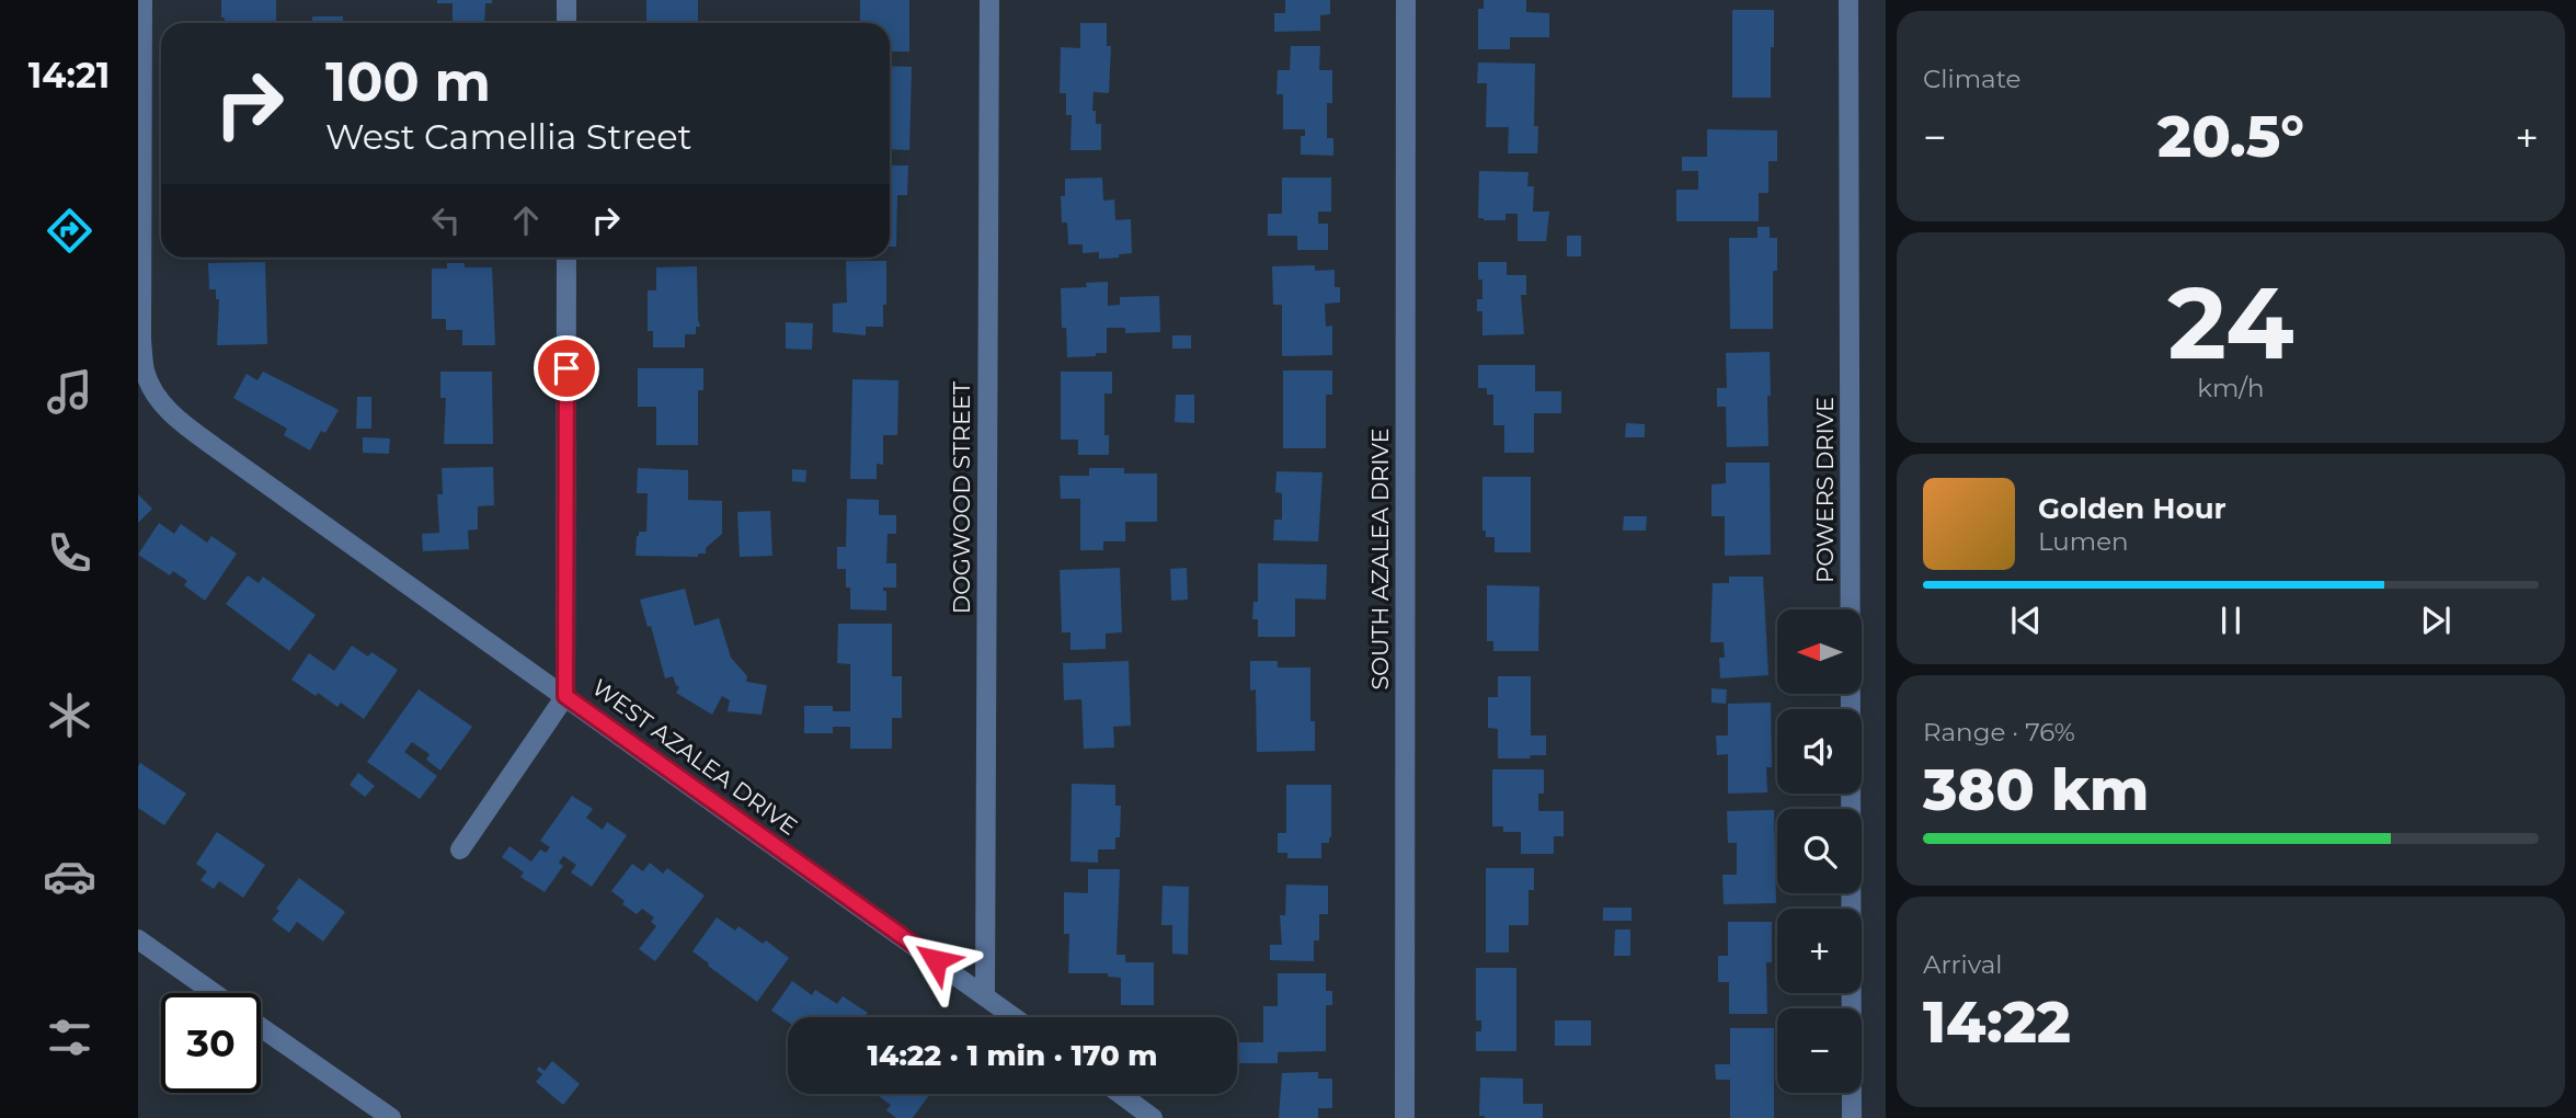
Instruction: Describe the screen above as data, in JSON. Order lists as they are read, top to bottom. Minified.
{"streets":{"street":["POWERS DRIVE","DOGWOOD STREET","SOUTH AZALEA DRIVE","WEST AZALEA DRIVE"]},"crossings":[["DOGWOOD STREET","WEST AZALEA DRIVE"]],"north":"left","page":{"tabs":"14:21","tile":["Climate",["24","km/h"],["Range · 76%","380 km"],["Arrival","14:22"]],"turn":["100 m","West Camellia Street"],"heat":["−","20.5°","+"],"song":["Golden Hour","Lumen"],"map_buttons":["+","−"],"limit":"30","trip":"14:22 · 1 min · 170 m"}}
